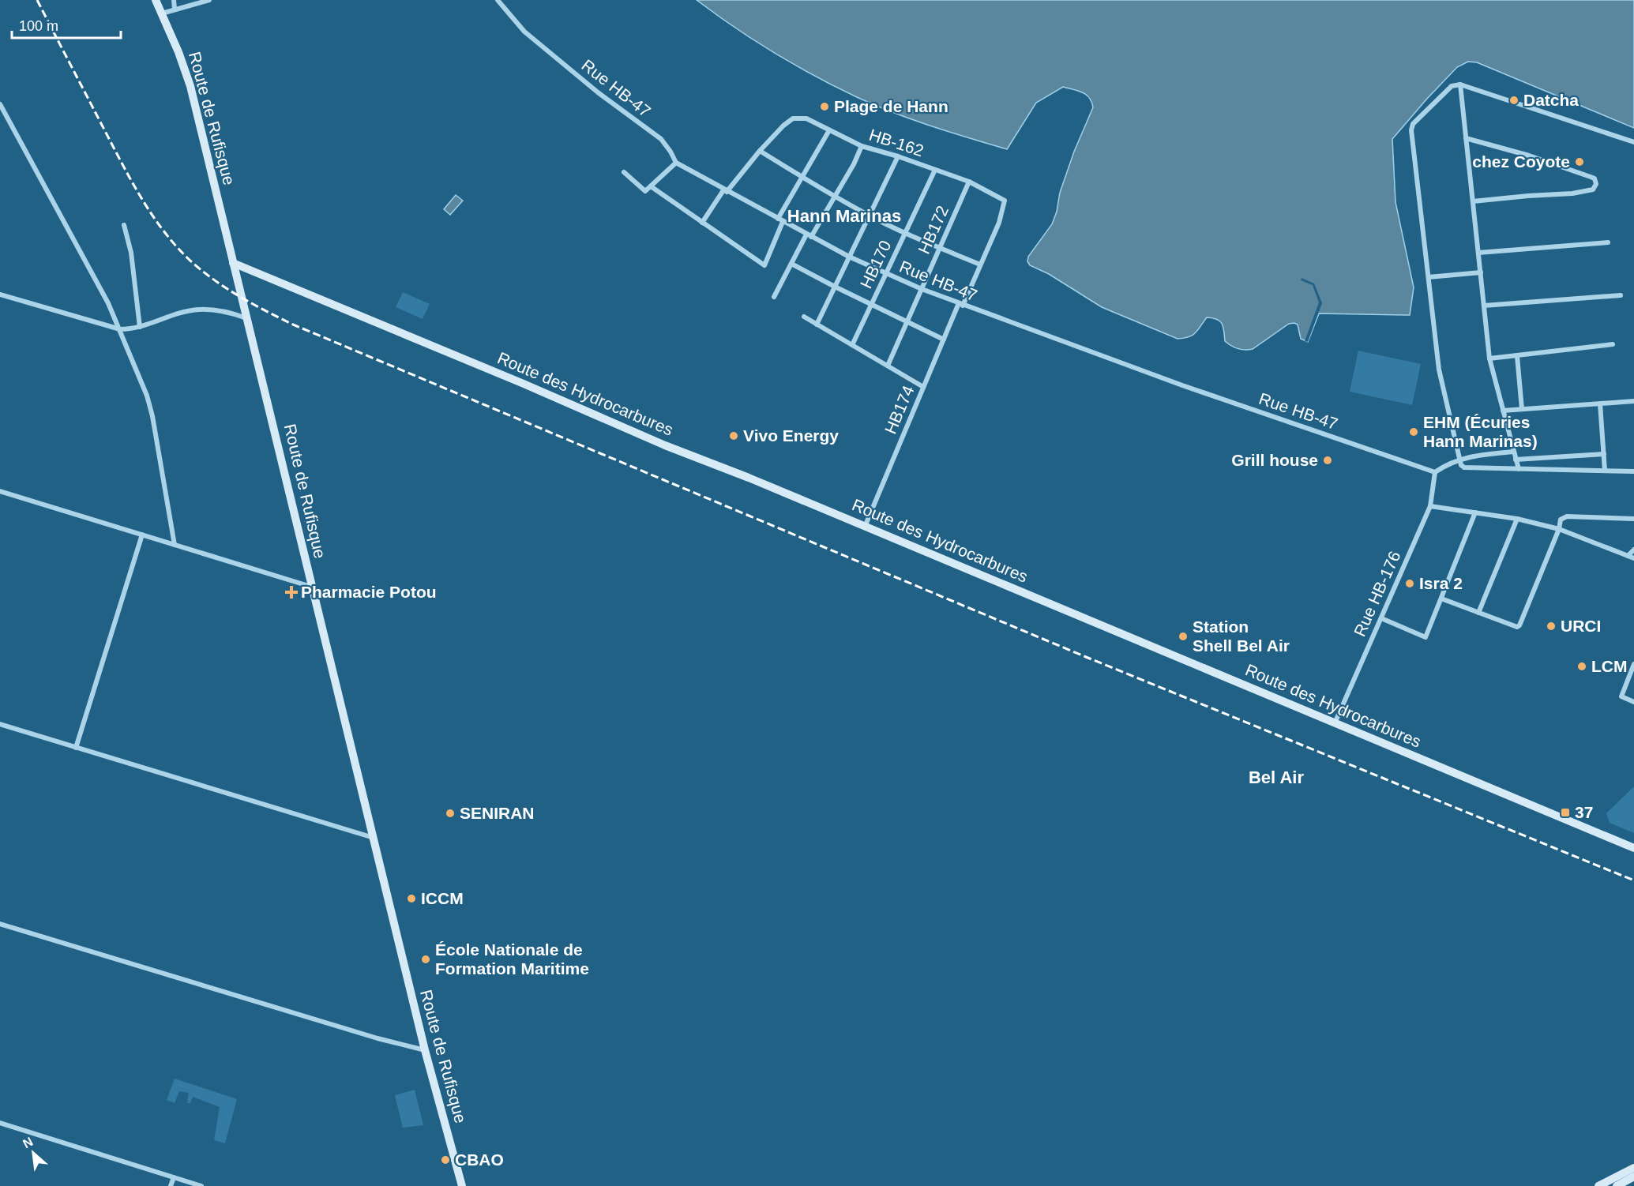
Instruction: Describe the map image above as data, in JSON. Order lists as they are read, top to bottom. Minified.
{"streets":{"street":["Rue HB-47","Route de Rufisque","HB-162","HB172","HB170","Route des Hydrocarbures","HB174","Rue HB-176"]},"crossings":[["Rue HB-47","HB-162"],["Rue HB-47","HB172"],["Rue HB-47","HB170"],["Rue HB-47","HB174"],["Rue HB-47","Rue HB-176"],["Route de Rufisque","Route des Hydrocarbures"],["HB-162","HB172"],["HB-162","HB170"],["HB-162","HB174"],["Route des Hydrocarbures","HB174"],["Route des Hydrocarbures","Rue HB-176"]],"districts":["Hann Marinas","Bel Air"],"places":{"other":["Datcha","Plage de Hann","chez Coyote","EHM (Écuries Hann Marinas)","Vivo Energy","Grill house","Isra 2","URCI","Station Shell Bel Air","LCM","SENIRAN","ICCM","École Nationale de Formation Maritime","CBAO"],"health":["Pharmacie Potou"],"transit":["37"]},"scale_bar":"100 m","north":"top left"}
